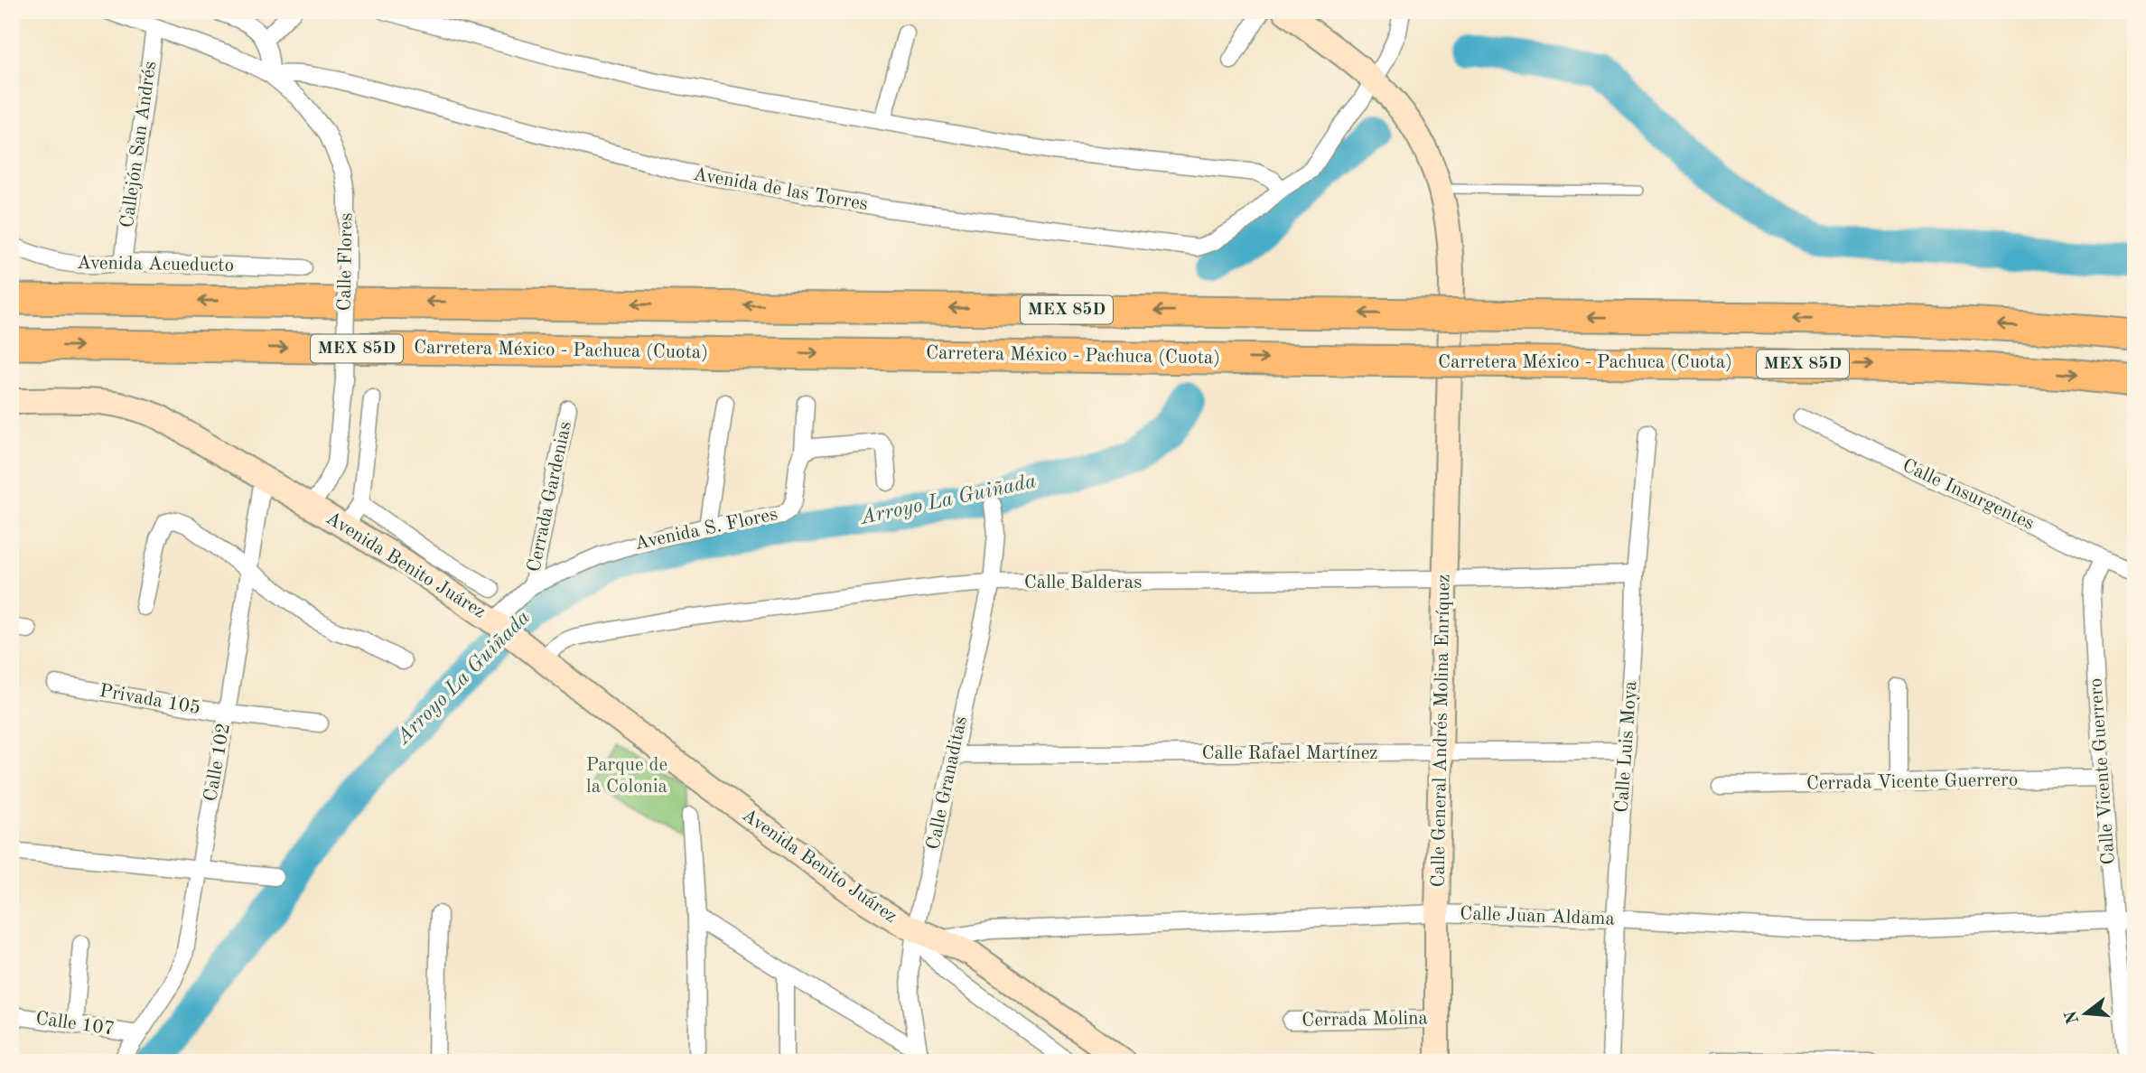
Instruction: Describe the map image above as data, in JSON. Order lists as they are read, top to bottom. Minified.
{"streets":{"highway":["MEX 85D","Carretera México - Pachuca (Cuota)"],"main road":["Avenida Benito Juárez","Calle General Andrés Molina Enríquez"],"street":["Callejón San Andrés","Avenida de las Torres","Calle Flores","Avenida Acueducto","Calle Insurgentes","Cerrada Gardenias","Avenida S. Flores","Calle Balderas","Privada 105","Calle Luis Moya","Calle Rafael Martínez","Calle 102","Calle Vicente Guerrero","Cerrada Vicente Guerrero","Calle Granaditas","Calle Juan Aldama","Cerrada Molina","Calle 107"]},"crossings":[["Callejón San Andrés","Avenida Acueducto"],["Avenida de las Torres","Calle Flores"],["Avenida de las Torres","Calle General Andrés Molina Enríquez"],["Calle Flores","Avenida Benito Juárez"],["Calle Insurgentes","Calle Vicente Guerrero"],["Cerrada Gardenias","Avenida S. Flores"],["Avenida S. Flores","Avenida Benito Juárez"],["Avenida Benito Juárez","Calle Balderas"],["Avenida Benito Juárez","Calle 102"],["Avenida Benito Juárez","Calle Granaditas"],["Calle Balderas","Calle General Andrés Molina Enríquez"],["Calle Balderas","Calle Luis Moya"],["Calle Balderas","Calle Granaditas"],["Privada 105","Calle 102"],["Calle General Andrés Molina Enríquez","Calle Rafael Martínez"],["Calle General Andrés Molina Enríquez","Calle Juan Aldama"],["Calle General Andrés Molina Enríquez","Cerrada Molina"],["Calle Luis Moya","Calle Rafael Martínez"],["Calle Luis Moya","Calle Juan Aldama"],["Calle Rafael Martínez","Calle Granaditas"],["Calle 102","Calle 107"],["Calle Vicente Guerrero","Cerrada Vicente Guerrero"],["Calle Vicente Guerrero","Calle Juan Aldama"]],"water":["Arroyo La Guiñada"],"parks":["Parque de la Colonia"],"north":"left"}
